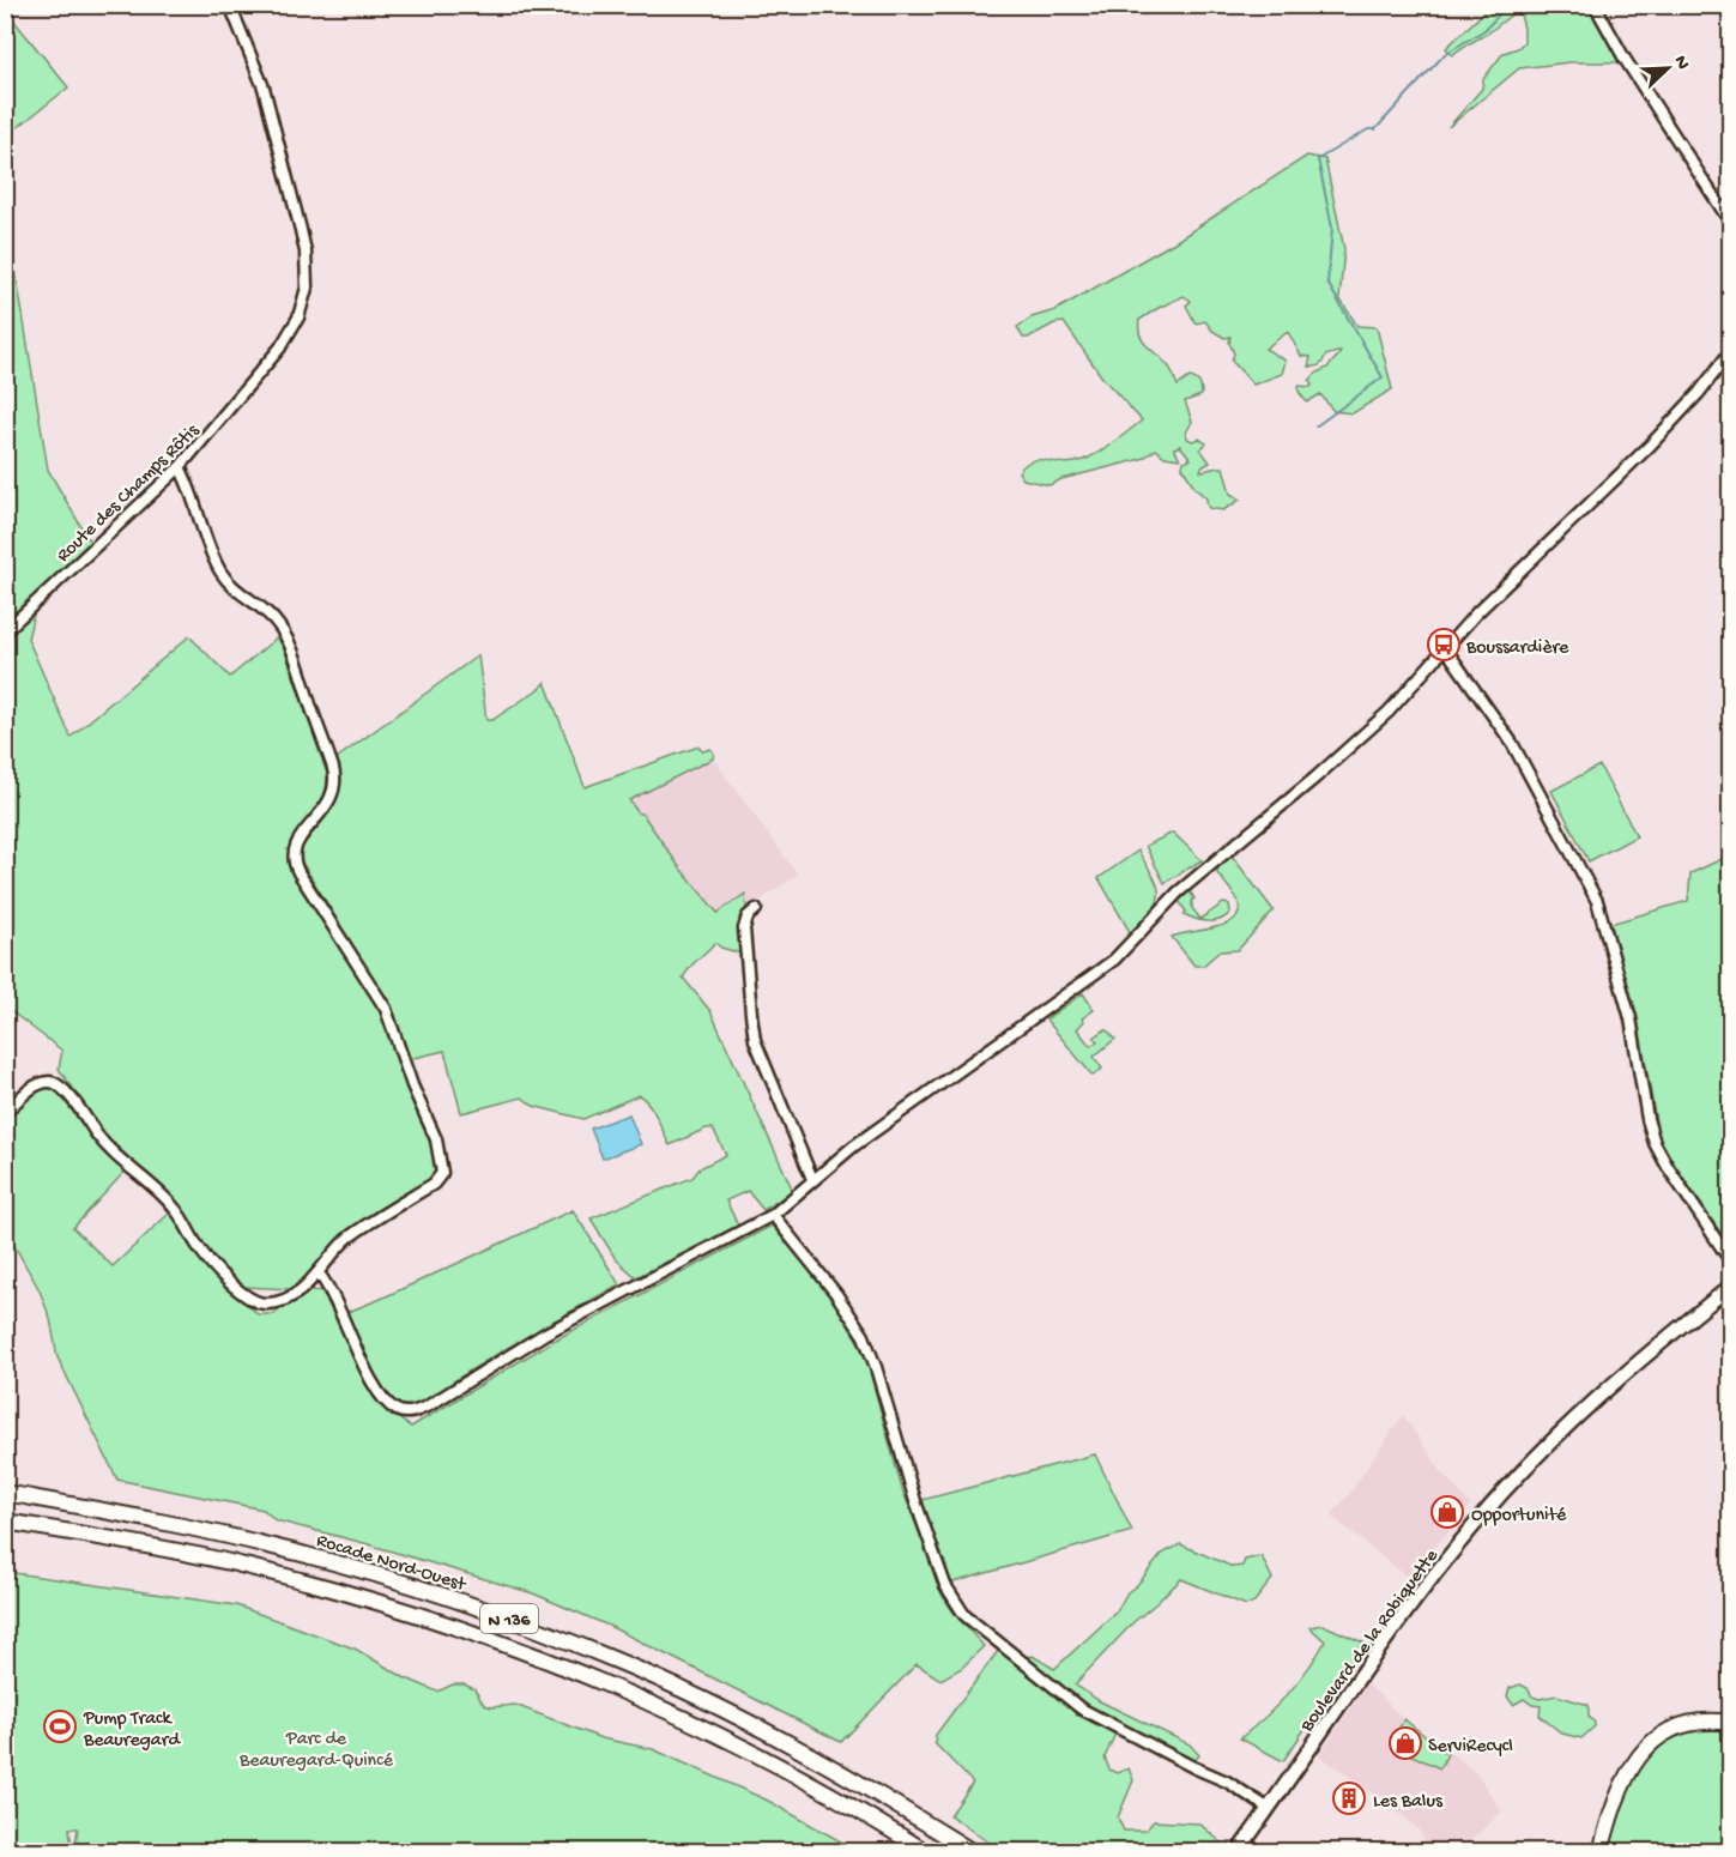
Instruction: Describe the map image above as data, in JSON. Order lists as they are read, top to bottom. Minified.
{"streets":{"highway":["Rocade Nord-Ouest","N 136"],"main road":["Boulevard de la Robiquette"],"street":["Route des Champs Rôtis"]},"parks":["Parc de Beauregard-Quincé"],"places":{"bus stop":["Boussardière"],"shop":["Opportunité","ServiRecycl"],"sports":["Pump Track Beauregard"],"building":["Les Balus"]},"north":"top right"}
